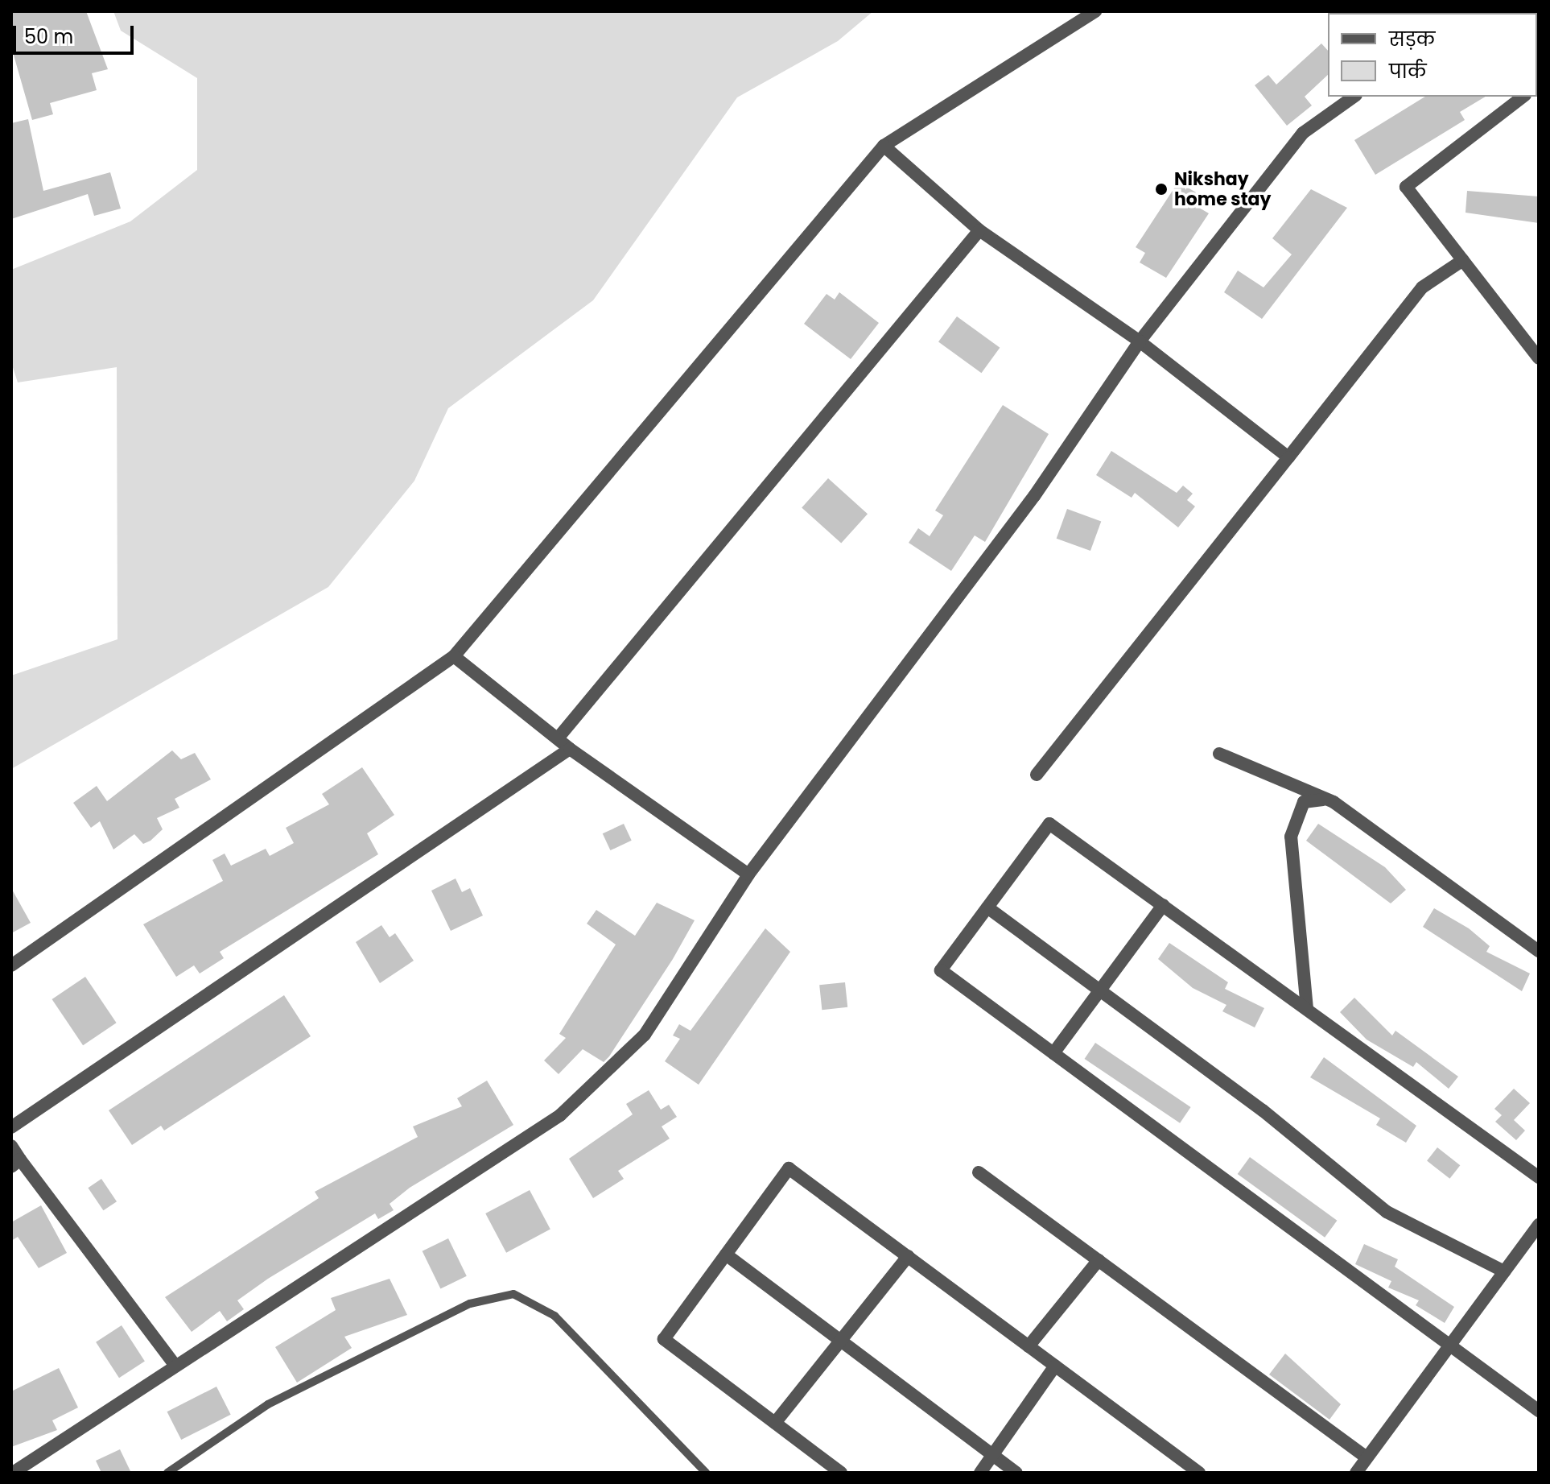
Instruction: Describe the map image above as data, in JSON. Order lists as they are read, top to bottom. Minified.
{"places":["Nikshay home stay"],"legend":["सड़क","पार्क"],"scale_bar":"50 m"}
